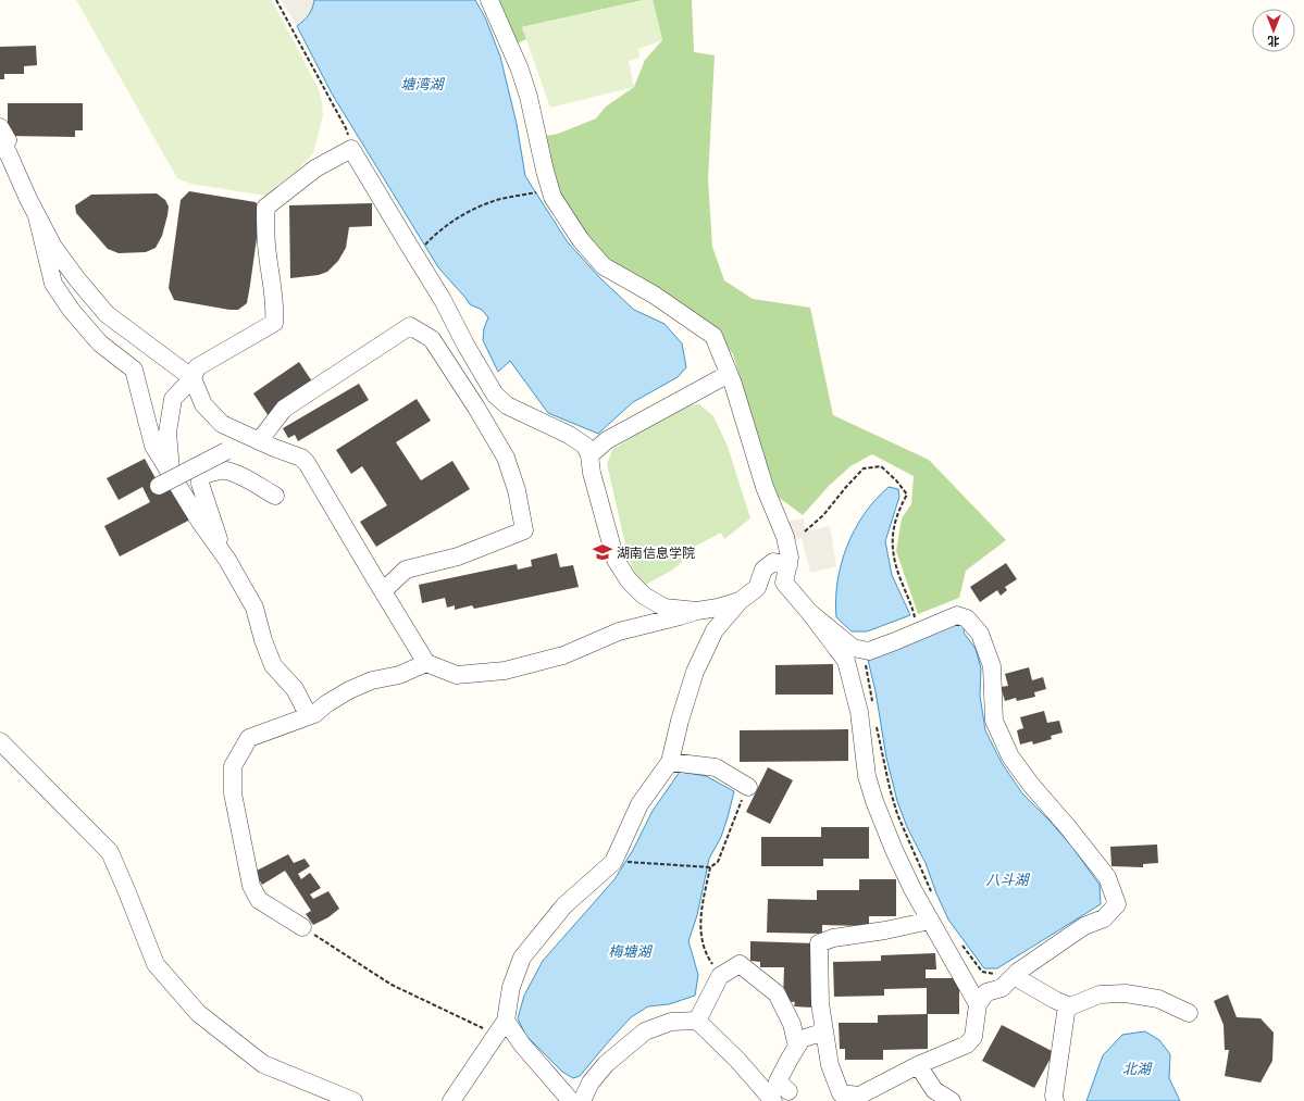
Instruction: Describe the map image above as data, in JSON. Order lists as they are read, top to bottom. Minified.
{"water":["塘湾湖","八斗湖","梅塘湖","北湖"],"places":{"school or university":["湖南信息学院"]},"north":"bottom"}
